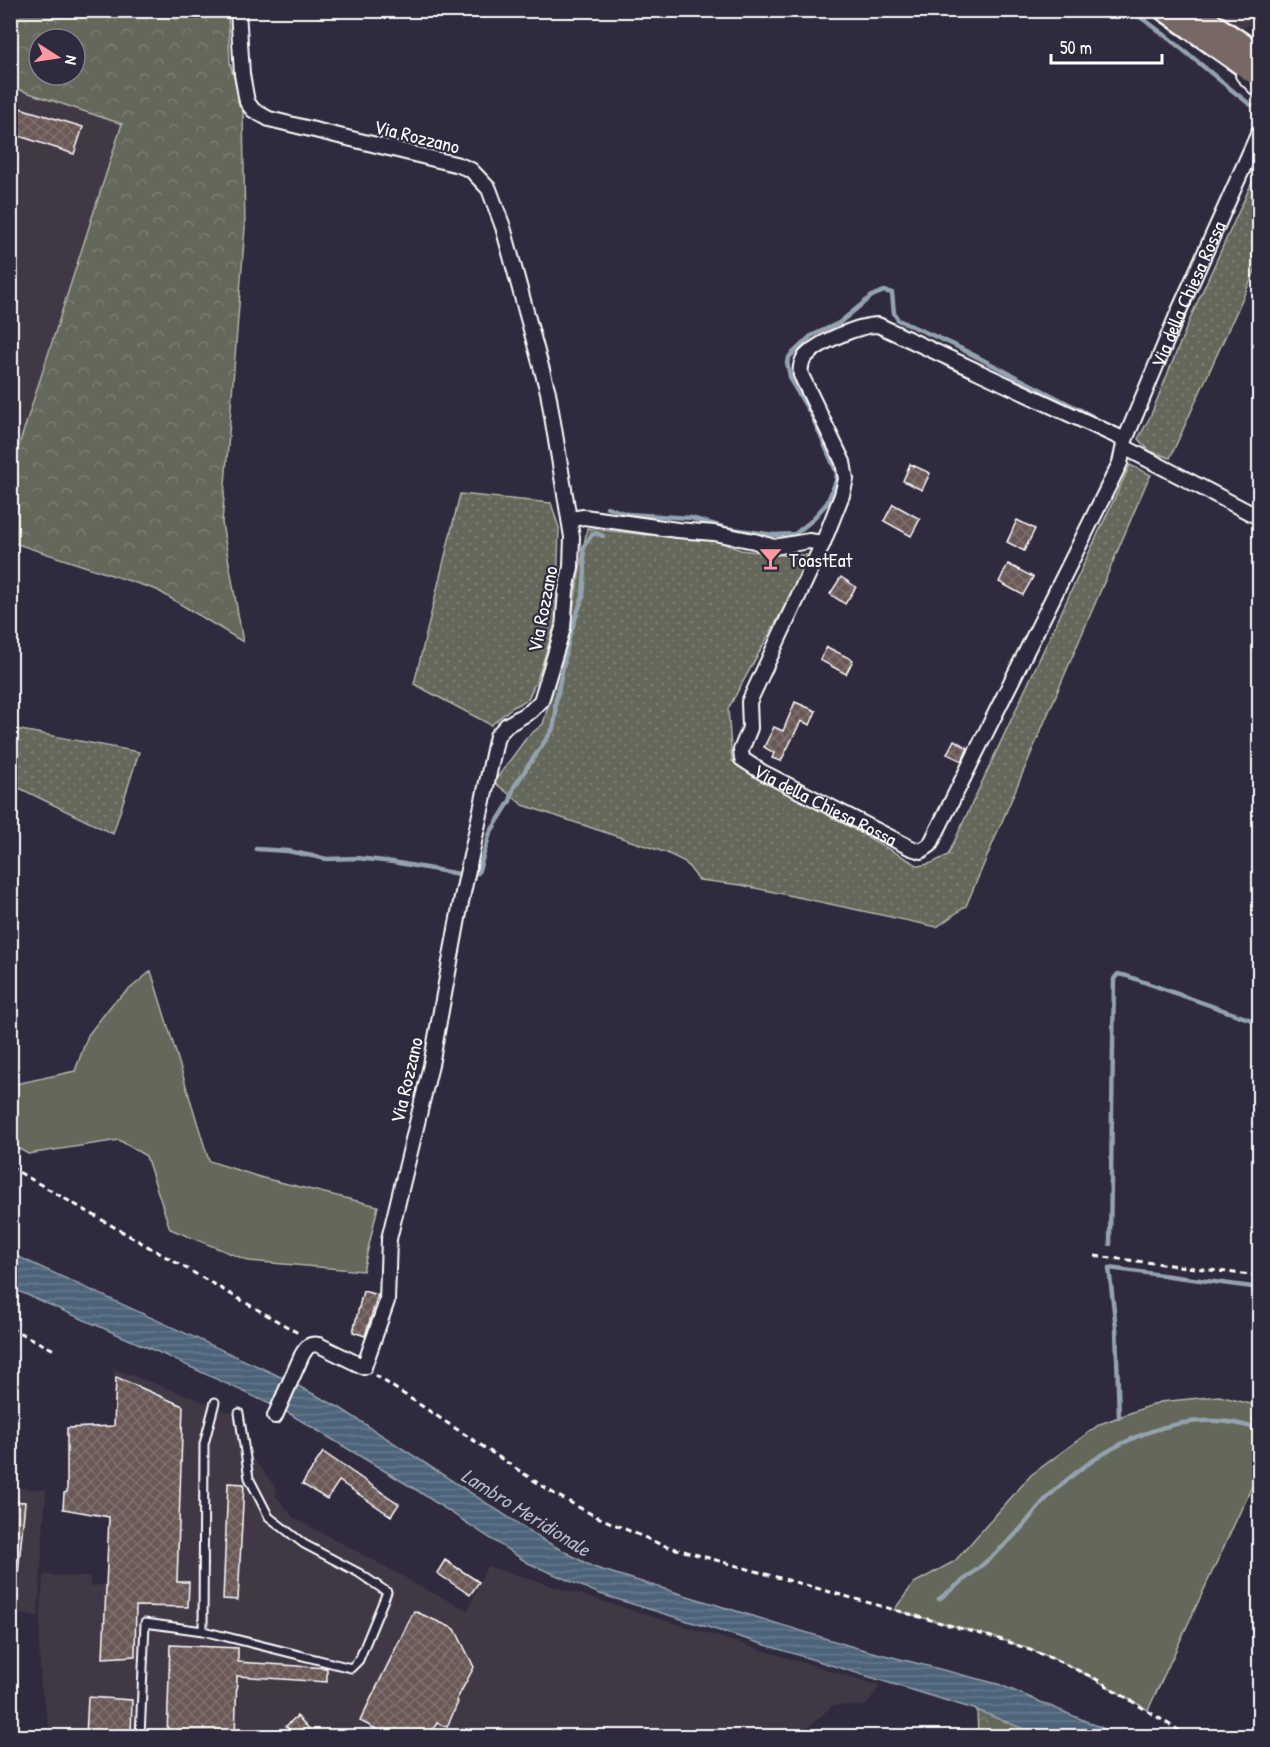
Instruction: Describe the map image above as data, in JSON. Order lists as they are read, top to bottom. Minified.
{"streets":{"street":["Via Rozzano","Via della Chiesa Rossa"]},"water":["Lambro Meridionale"],"places":{"bar":["ToastEat"]},"scale_bar":"50 m","north":"right"}
